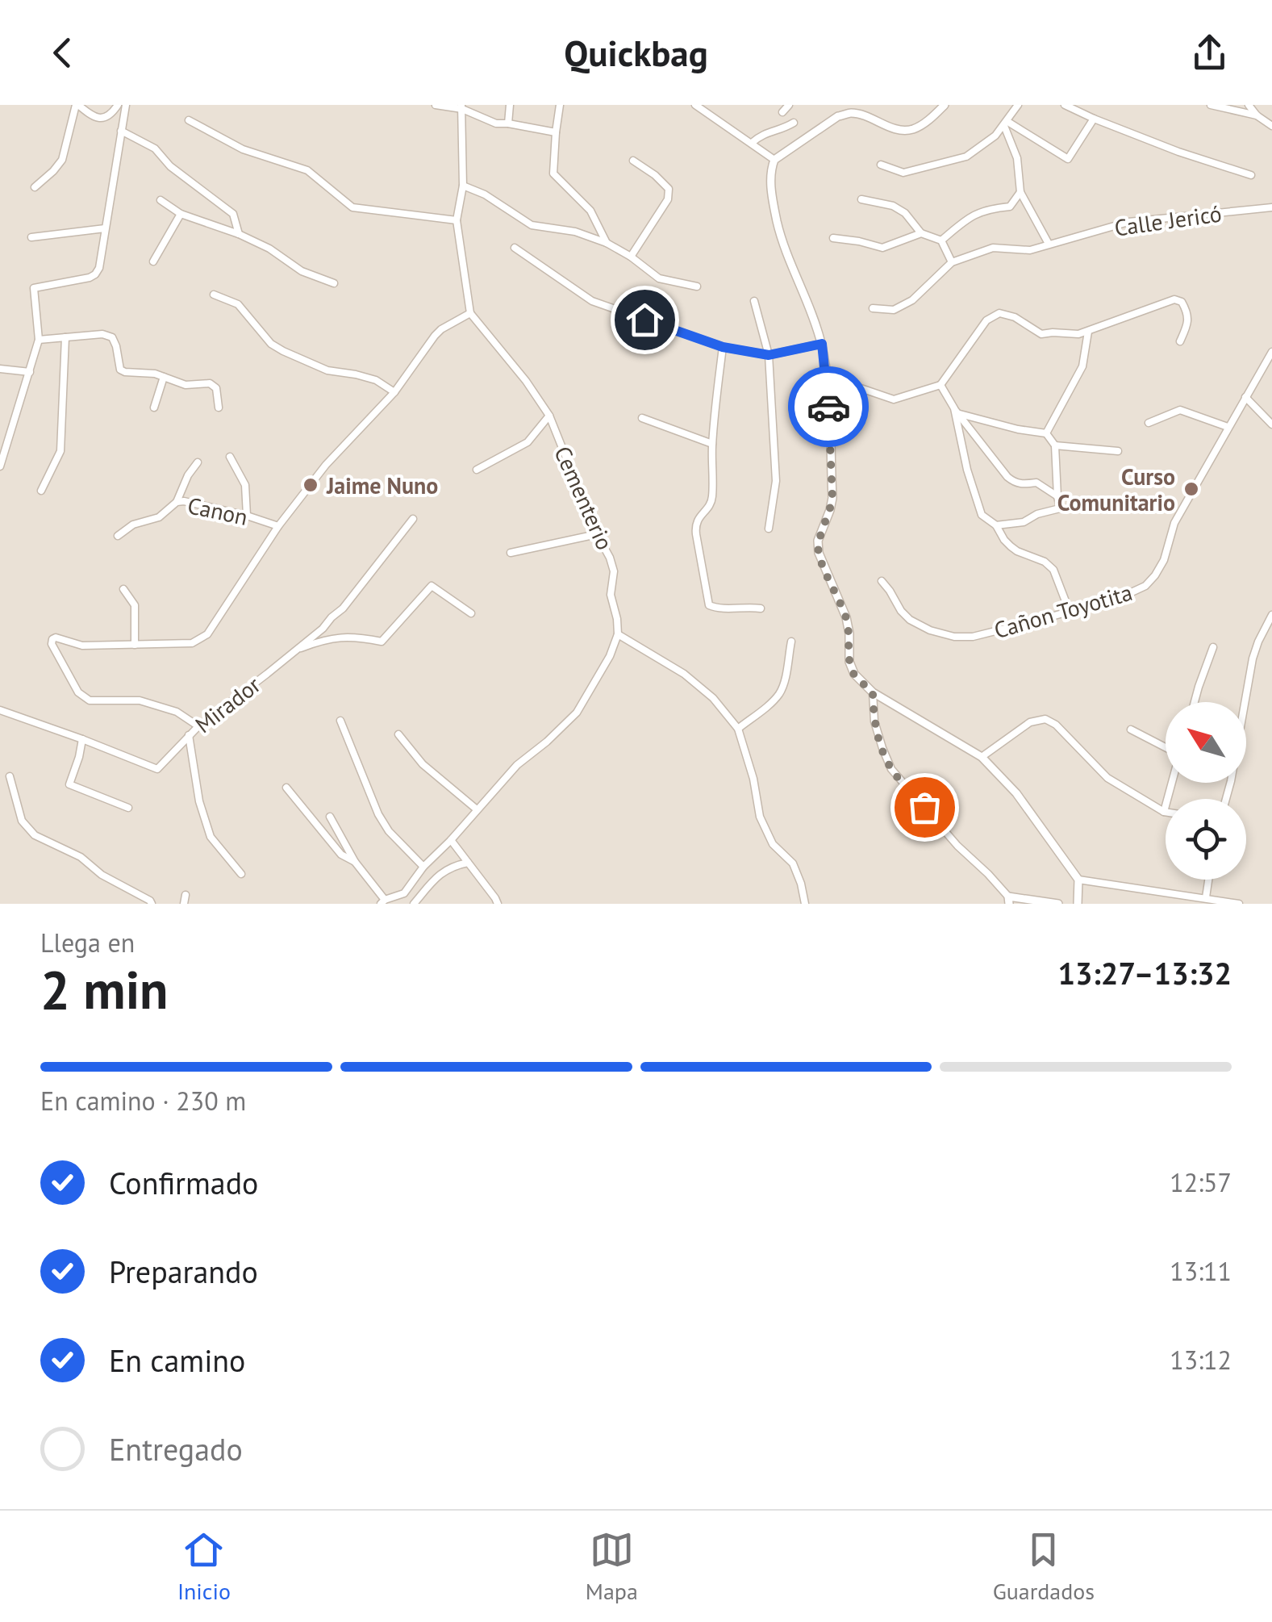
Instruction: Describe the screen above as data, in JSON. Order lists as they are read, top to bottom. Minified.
{"streets":{"street":["Calle Jericó","Cementerio","Canon","Cañon Toyotita","Mirador"]},"places":["Jaime Nuno","Curso Comunitario"],"north":"top left","page":{"header":"Quickbag","heading":["2 min","Llega en","13:27–13:32"],"bar":"En camino · 230 m","list":[["Confirmado","12:57"],["Preparando","13:11"],["En camino","13:12"],"Entregado"],"tabs":["Inicio","Mapa","Guardados"]}}
